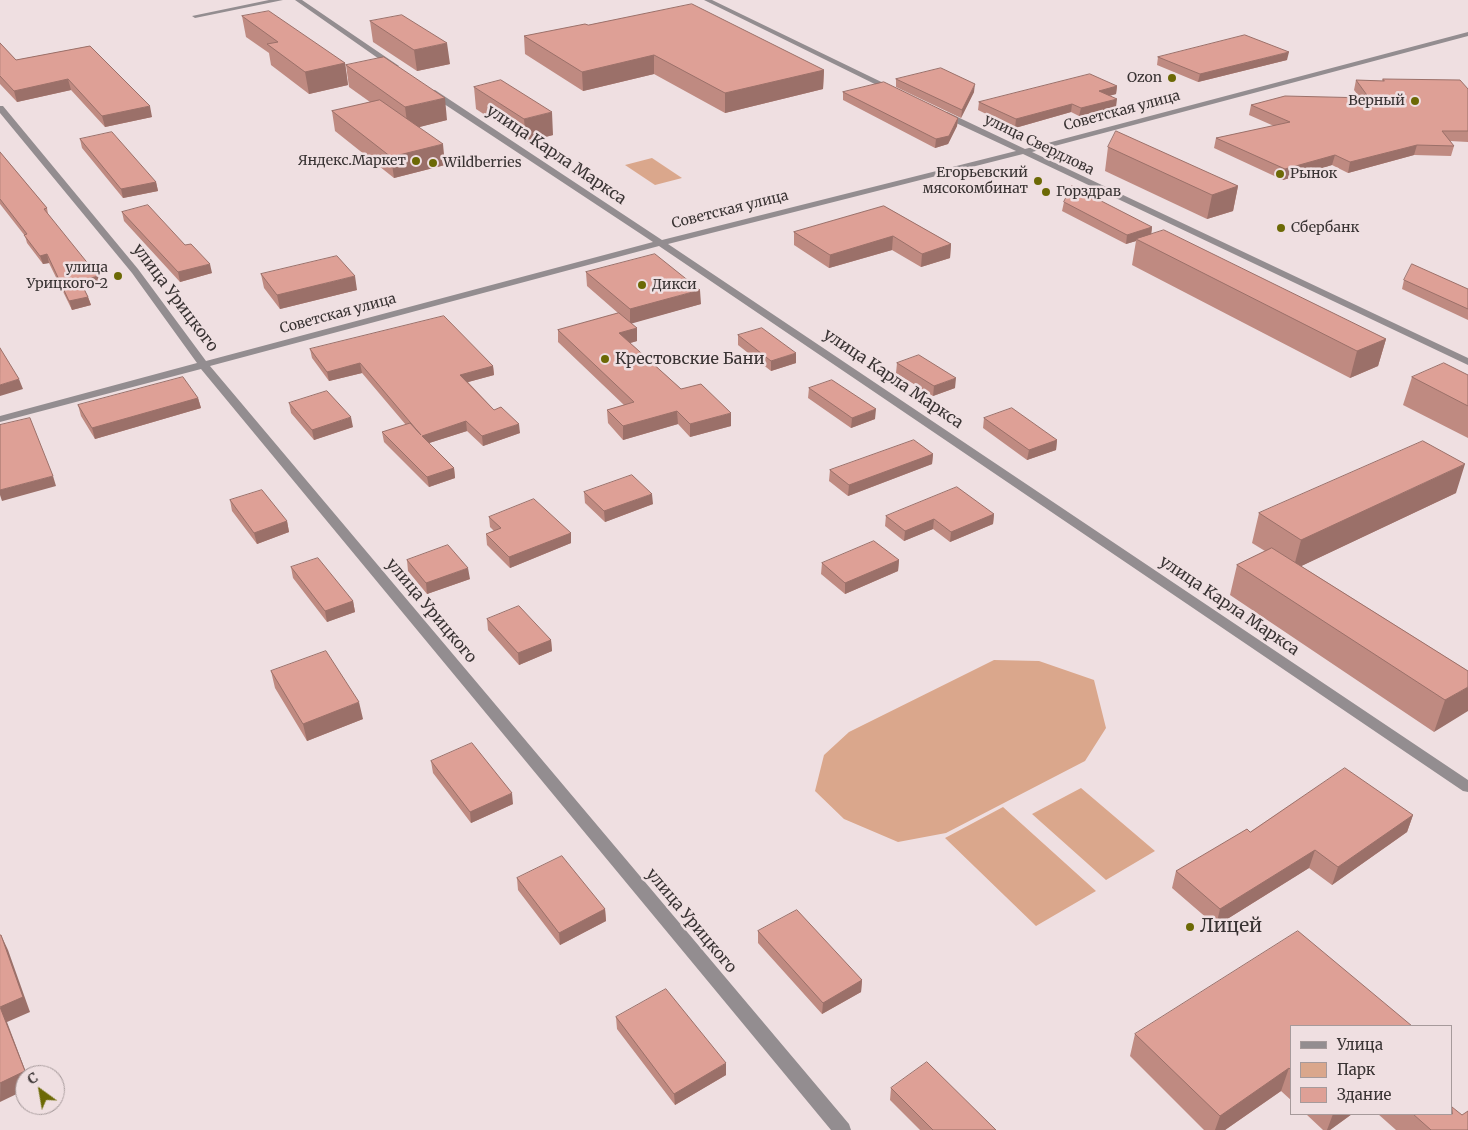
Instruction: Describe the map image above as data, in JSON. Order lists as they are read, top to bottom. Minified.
{"streets":{"street":["Советская улица","улица Свердлова","улица Карла Маркса","улица Урицкого"]},"crossings":[["Советская улица","улица Свердлова"],["Советская улица","улица Карла Маркса"],["Советская улица","улица Урицкого"]],"places":["Ozon","Верный","Яндекс.Маркет","Wildberries","Рынок","Егорьевский мясокомбинат","Горздрав","Сбербанк","улица Урицкого-2","Дикси","Крестовские Бани","Лицей"],"legend":["Улица","Парк","Здание"],"north":"top left"}
